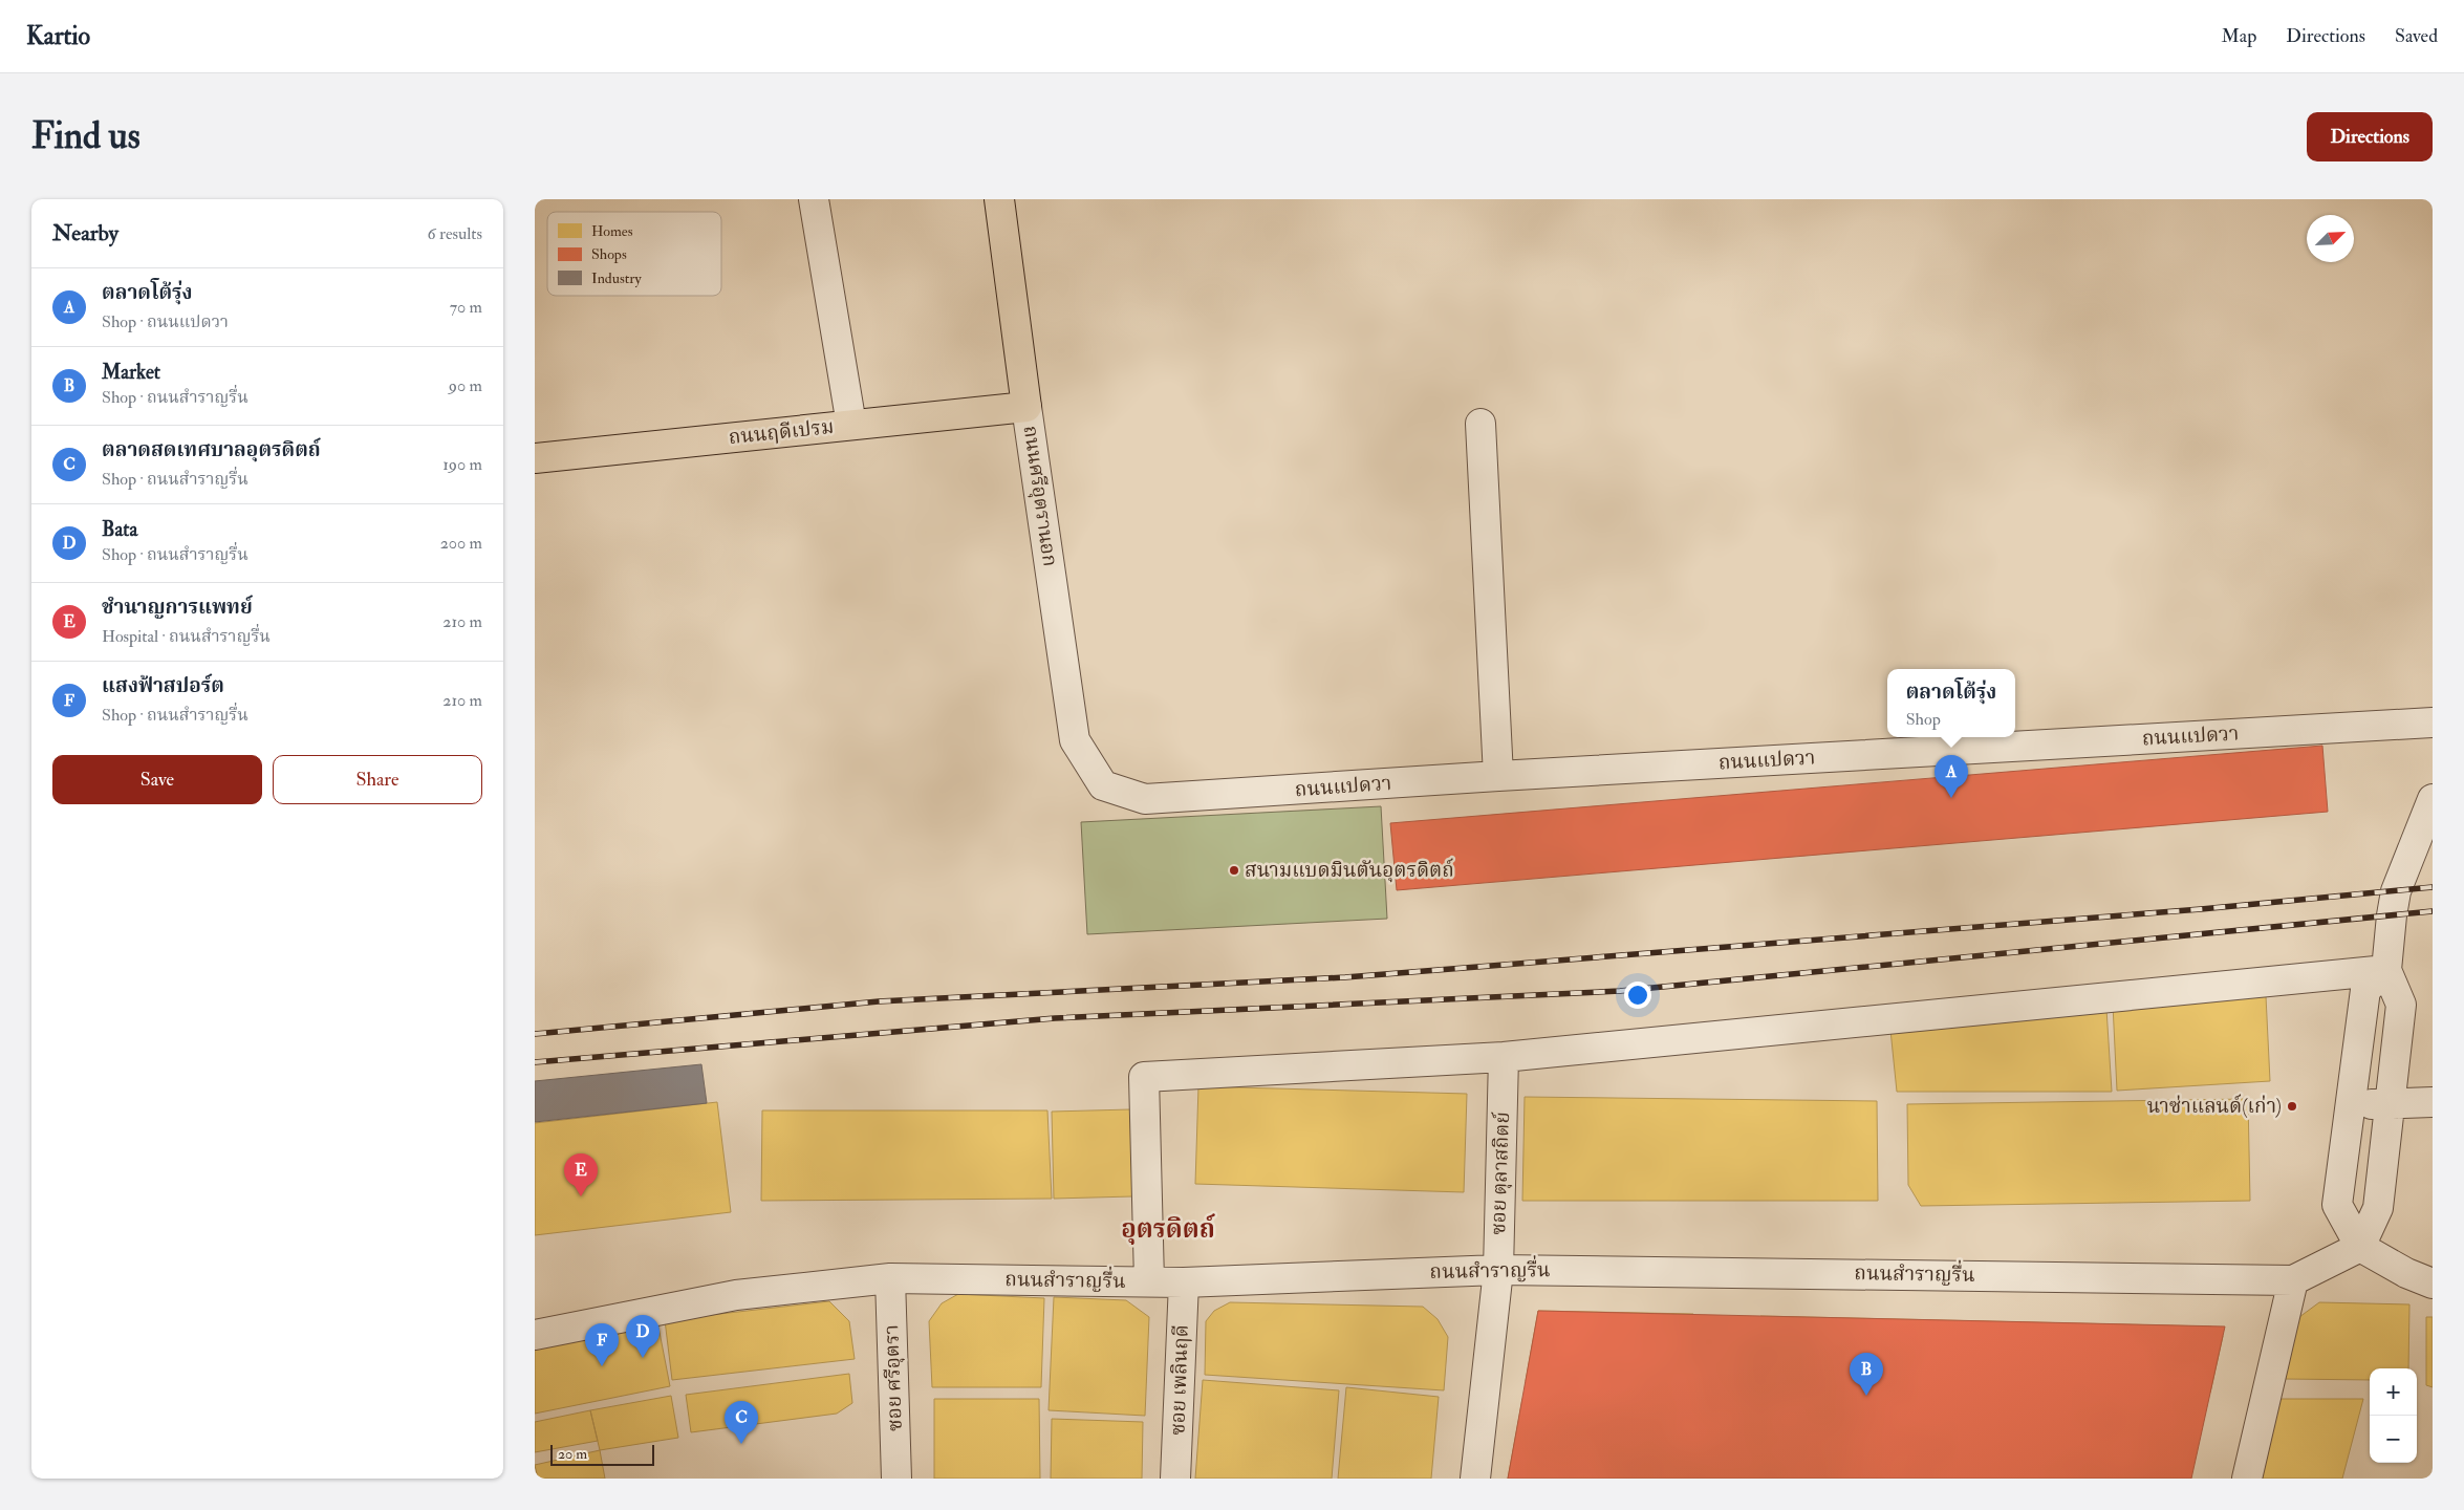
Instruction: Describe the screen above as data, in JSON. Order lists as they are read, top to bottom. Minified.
{"streets":{"main road":["ถนนฤดีเปรม","ถนนศรีอุตรานอก"],"street":["ถนนแปดวา","ซอย ตุลาสถิตย์","ถนนสำราญรื่น","ซอย ศรีอุตรา","ซอย เพลินฤดี"]},"crossings":[["ถนนฤดีเปรม","ถนนศรีอุตรานอก"],["ถนนศรีอุตรานอก","ถนนแปดวา"],["ซอย ตุลาสถิตย์","ถนนสำราญรื่น"],["ถนนสำราญรื่น","ซอย ศรีอุตรา"],["ถนนสำราญรื่น","ซอย เพลินฤดี"]],"districts":["อุตรดิตถ์"],"places":["สนามแบดมินตันอุตรดิตถ์","นาซ่าแลนด์(เก่า)"],"legend":["Homes","Shops","Industry"],"scale_bar":"20 m","north":"top right","page":{"header":"Kartio","nav":["Map","Directions","Saved"],"buttons":["Directions",["Save","Share"]],"title":"Find us","heading":["Nearby","6 results"],"list":[{"mark":"A","name":"ตลาดโต้รุ่ง","note":"Shop · ถนนแปดวา","value":"70 m"},{"mark":"B","name":"Market","note":"Shop · ถนนสำราญรื่น","value":"90 m"},{"mark":"C","name":"ตลาดสดเทศบาลอุตรดิตถ์","note":"Shop · ถนนสำราญรื่น","value":"190 m"},{"mark":"D","name":"Bata","note":"Shop · ถนนสำราญรื่น","value":"200 m"},{"mark":"E","name":"ชำนาญการแพทย์","note":"Hospital · ถนนสำราญรื่น","value":"210 m"},{"mark":"F","name":"แสงฟ้าสปอร์ต","note":"Shop · ถนนสำราญรื่น","value":"210 m"}],"popup":["ตลาดโต้รุ่ง","Shop"],"pins":["A","E","D","F","B","C"],"map_buttons":["+","−"],"scale":"20 m"}}
